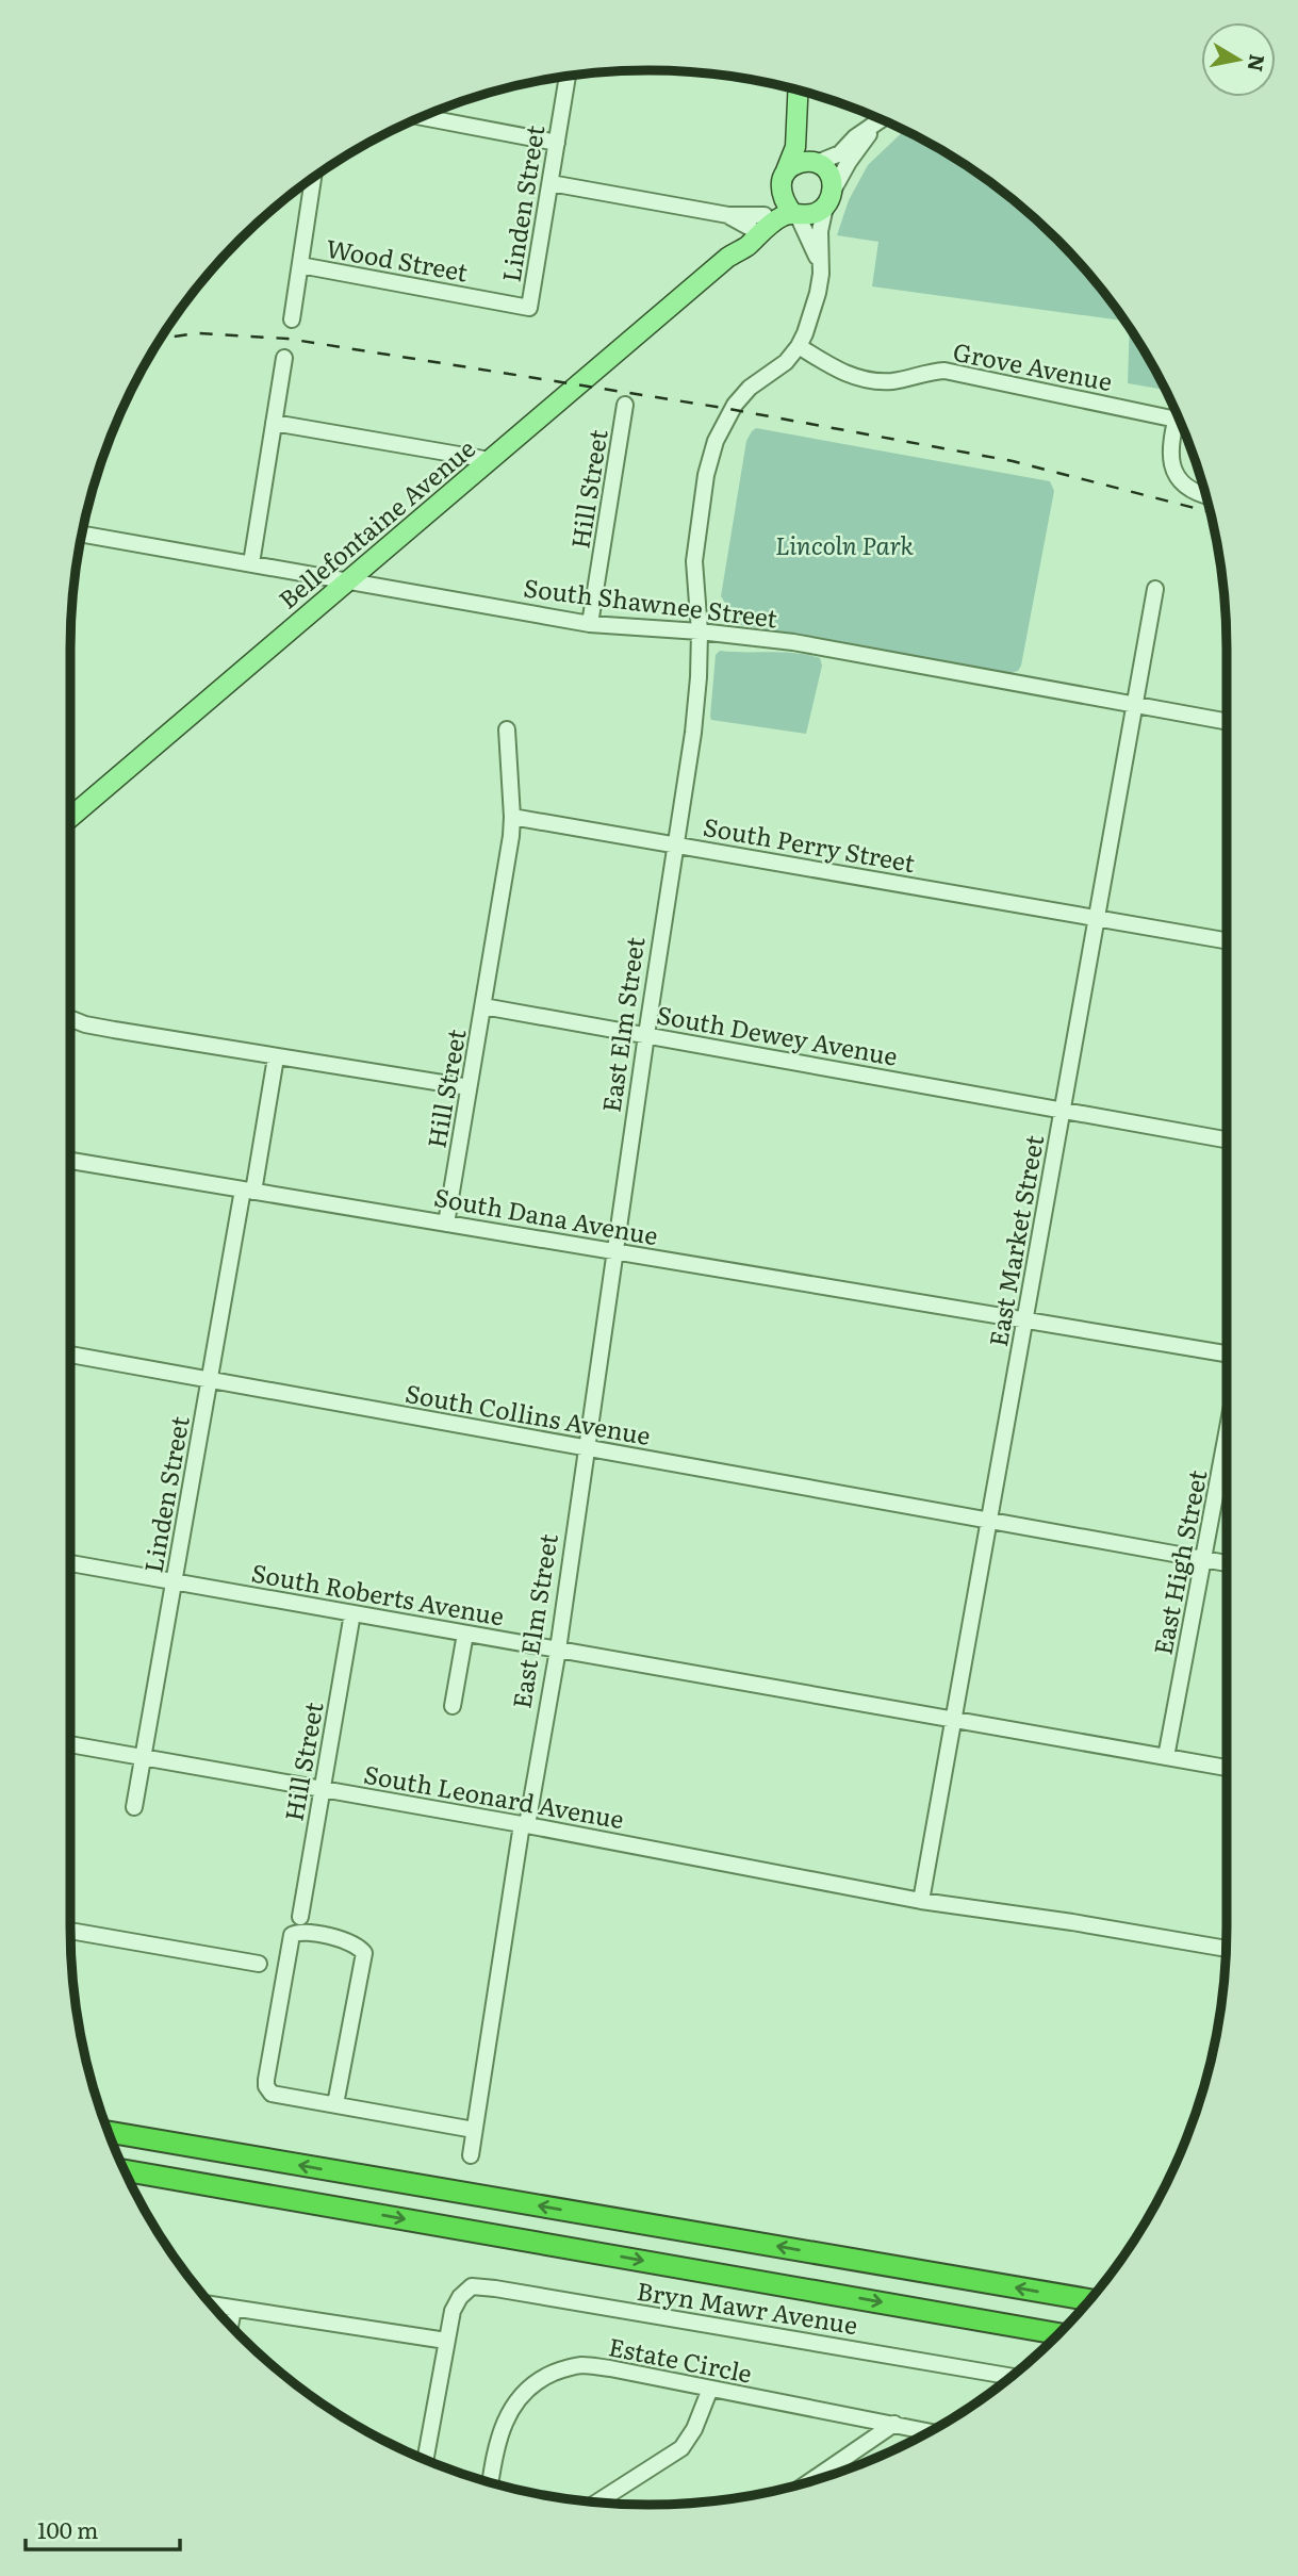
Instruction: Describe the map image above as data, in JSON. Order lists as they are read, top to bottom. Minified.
{"streets":{"main road":["Bellefontaine Avenue"],"street":["Linden Street","Wood Street","Grove Avenue","Hill Street","South Shawnee Street","South Perry Street","East Elm Street","South Dewey Avenue","South Dana Avenue","East Market Street","South Collins Avenue","East High Street","South Roberts Avenue","South Leonard Avenue","Bryn Mawr Avenue","Estate Circle"]},"crossings":[["Linden Street","Wood Street"],["Linden Street","South Dana Avenue"],["Linden Street","South Collins Avenue"],["Linden Street","South Roberts Avenue"],["Linden Street","South Leonard Avenue"],["Grove Avenue","East Elm Street"],["Hill Street","South Shawnee Street"],["Hill Street","South Perry Street"],["Hill Street","South Dewey Avenue"],["Hill Street","South Dana Avenue"],["Hill Street","South Roberts Avenue"],["Hill Street","South Leonard Avenue"],["Bellefontaine Avenue","South Shawnee Street"],["Bellefontaine Avenue","East Elm Street"],["South Shawnee Street","East Elm Street"],["South Shawnee Street","East Market Street"],["South Perry Street","East Elm Street"],["South Perry Street","East Market Street"],["East Elm Street","South Dewey Avenue"],["East Elm Street","South Dana Avenue"],["East Elm Street","South Collins Avenue"],["East Elm Street","South Roberts Avenue"],["East Elm Street","South Leonard Avenue"],["South Dewey Avenue","East Market Street"],["South Dana Avenue","East Market Street"],["East Market Street","South Collins Avenue"],["East Market Street","South Roberts Avenue"],["East Market Street","South Leonard Avenue"],["South Collins Avenue","East High Street"],["East High Street","South Roberts Avenue"]],"parks":["Lincoln Park"],"scale_bar":"100 m","north":"right"}
